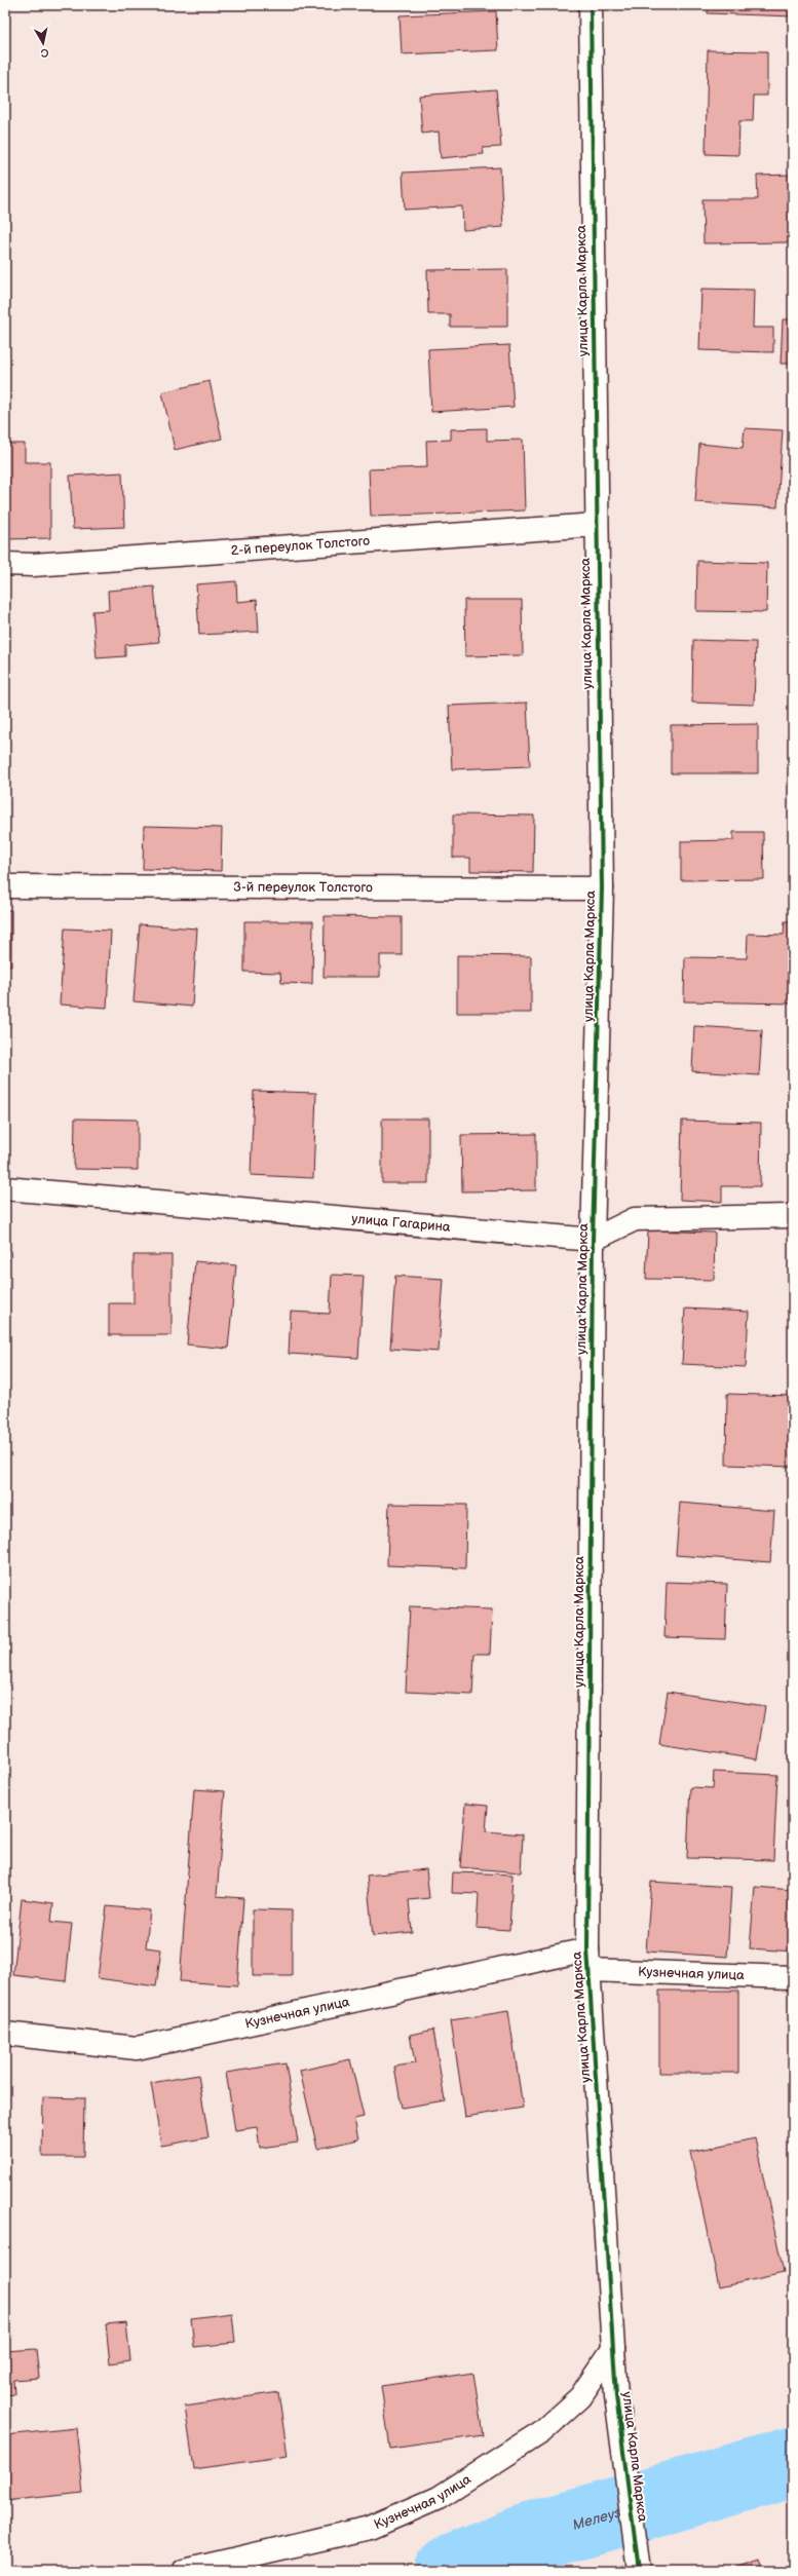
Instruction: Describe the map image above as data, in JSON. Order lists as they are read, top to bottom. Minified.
{"streets":{"street":["улица Карла Маркса","2-й переулок Толстого","3-й переулок Толстого","улица Гагарина","Кузнечная улица"]},"crossings":[["улица Карла Маркса","2-й переулок Толстого"],["улица Карла Маркса","3-й переулок Толстого"],["улица Карла Маркса","улица Гагарина"],["улица Карла Маркса","Кузнечная улица"]],"water":["Мелеуз"],"north":"bottom"}
